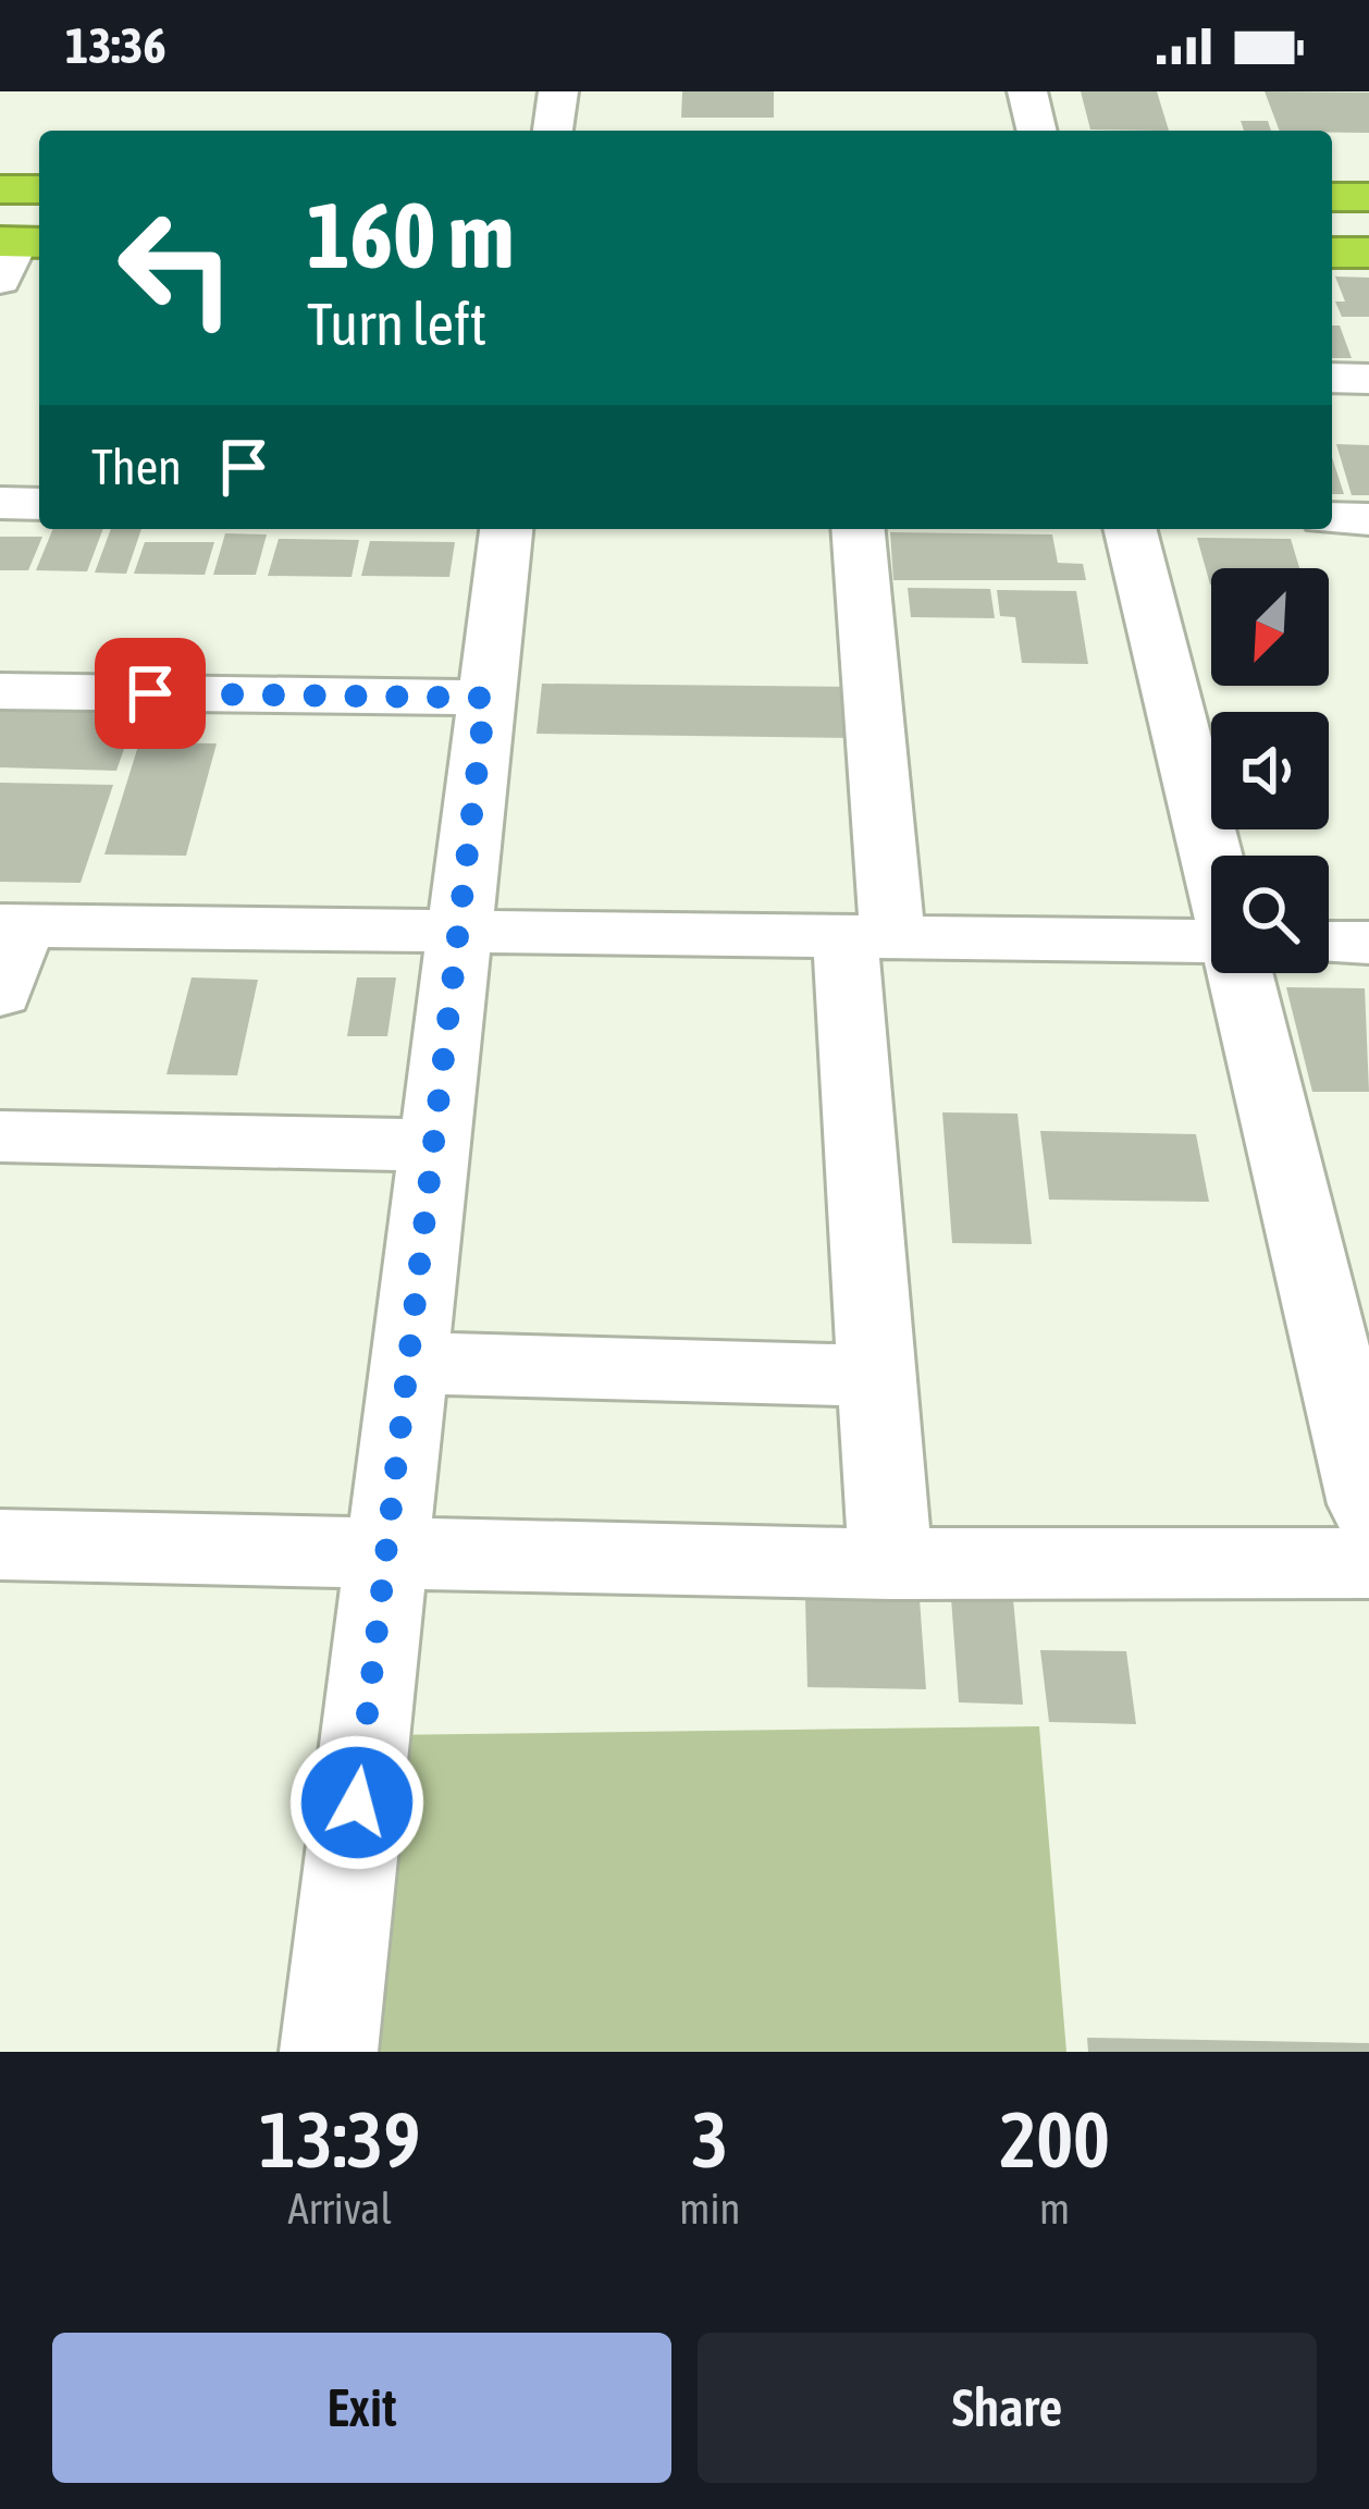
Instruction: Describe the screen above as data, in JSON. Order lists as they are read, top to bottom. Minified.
{"north":"bottom left","page":{"status":"13:36","turn":["160 m","Turn left"],"then":"Then","eta":["13:39","Arrival","3","min","200","m"],"buttons":["Exit","Share"]}}
